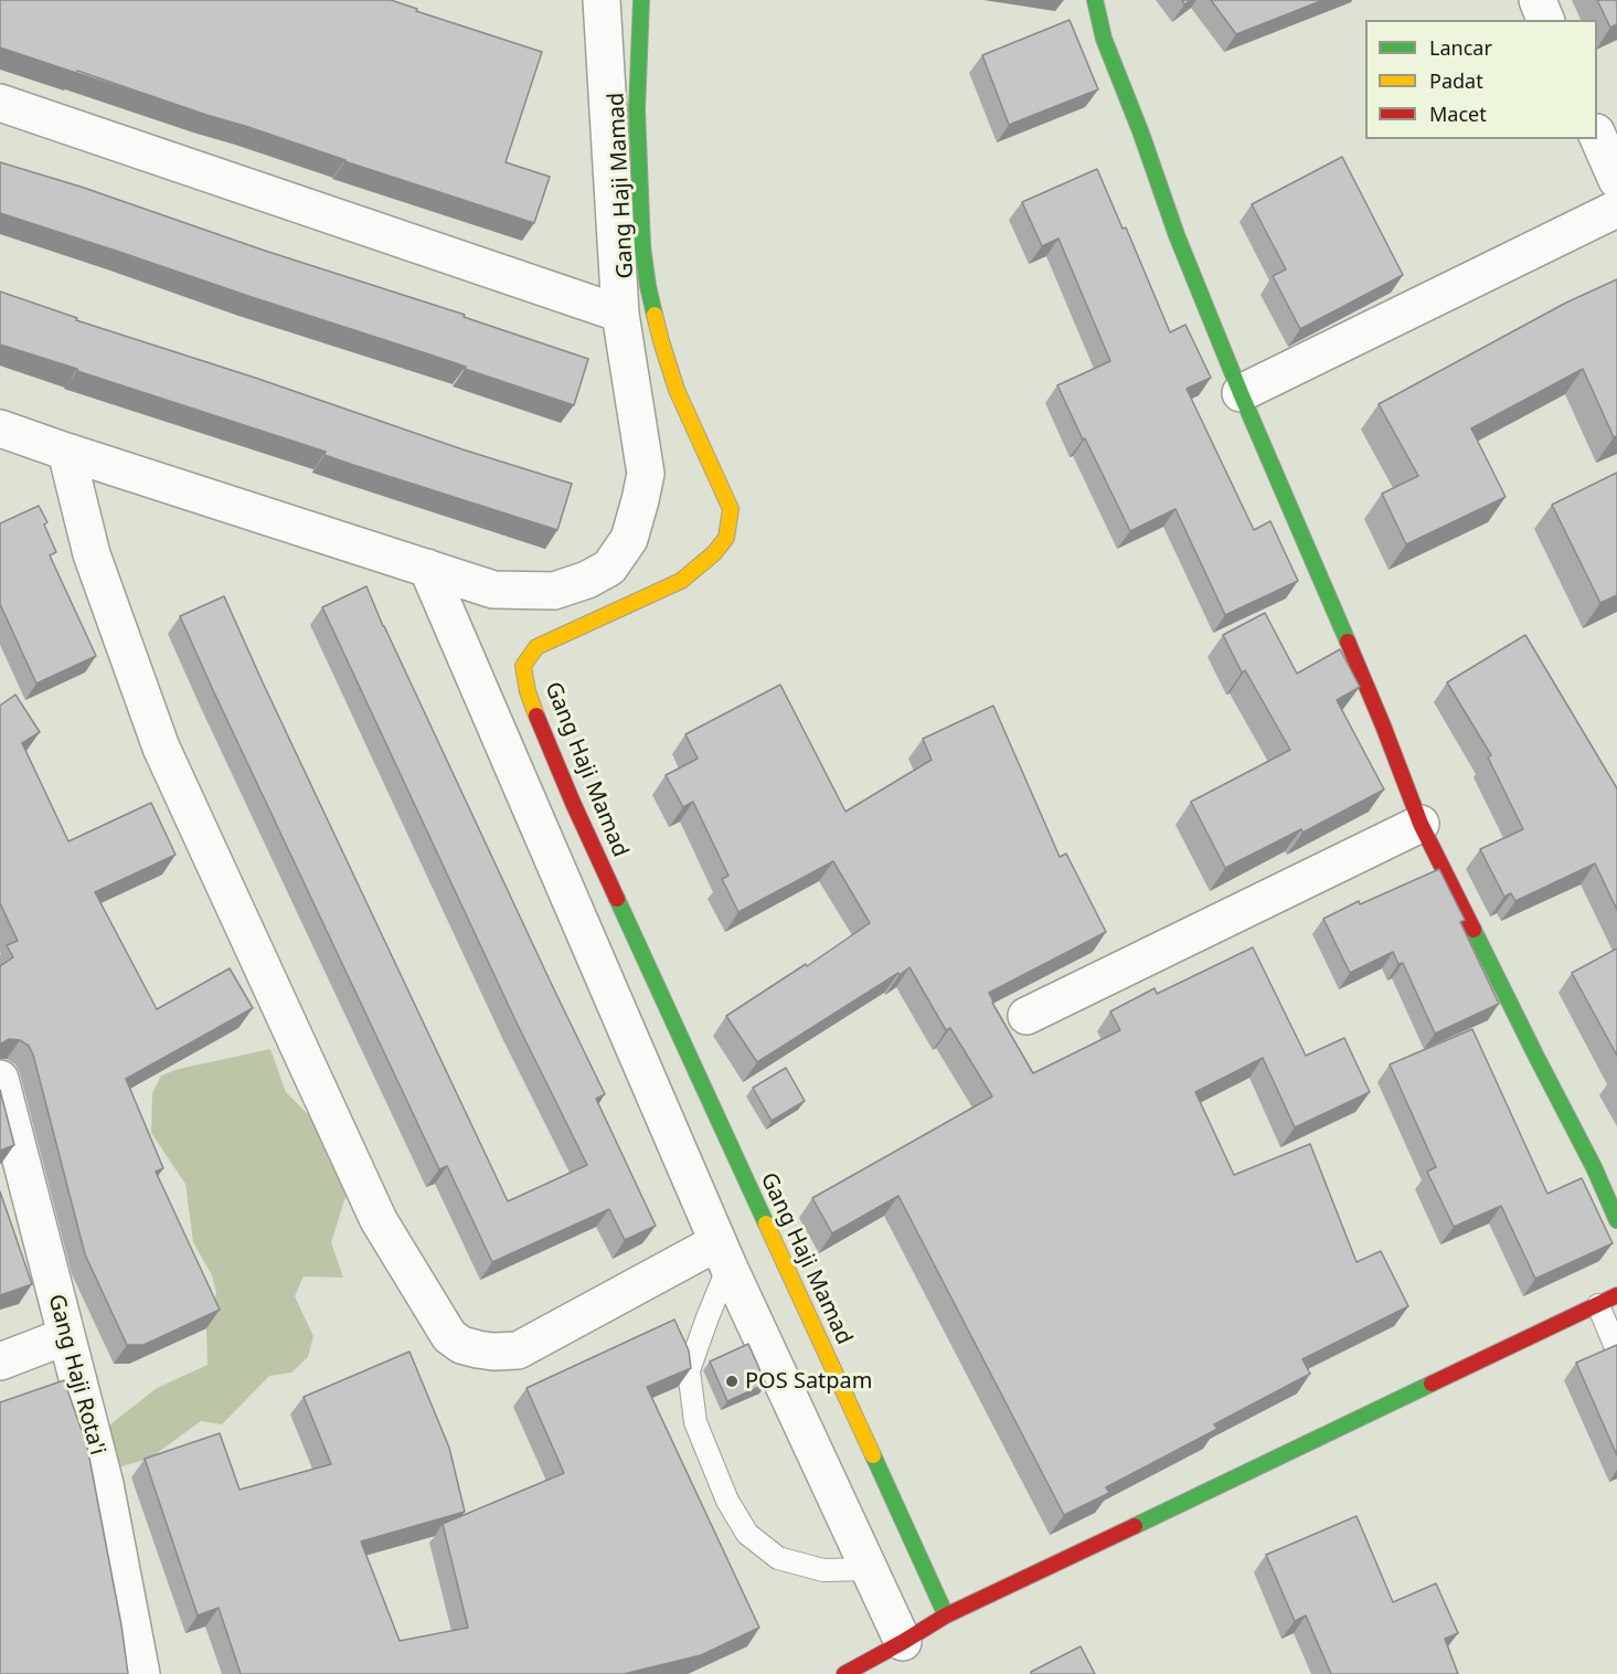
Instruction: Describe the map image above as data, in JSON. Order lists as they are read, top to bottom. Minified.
{"streets":{"street":["Gang Haji Mamad","Gang Haji Rota'i"]},"places":["POS Satpam"],"legend":["Lancar","Padat","Macet"]}
